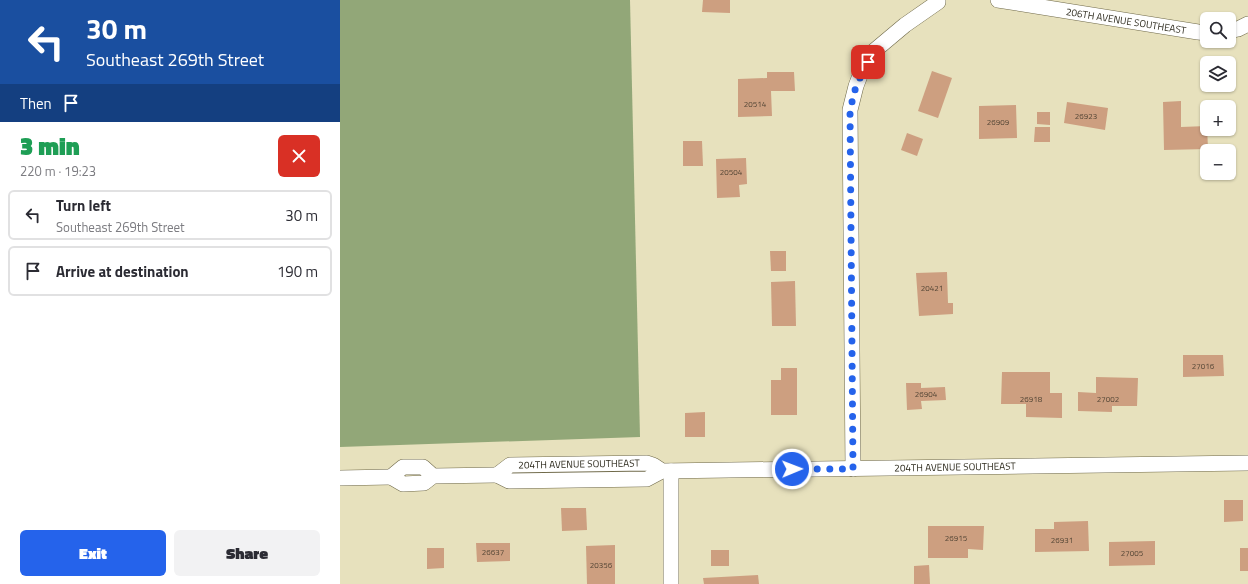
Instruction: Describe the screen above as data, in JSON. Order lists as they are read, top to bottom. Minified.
{"streets":{"street":["206TH AVENUE SOUTHEAST","204TH AVENUE SOUTHEAST"]},"house_numbers":["20514","26923","26909","20504","20421","27016","26904","26918","27002","26915","26931","26637","27005","20356"],"page":{"turn":["30 m","Southeast 269th Street"],"map_buttons":["+","−"],"then":"Then","heading":["3 min","220 m · 19:23"],"list":[{"name":"Turn left","note":"Southeast 269th Street","value":"30 m"},{"name":"Arrive at destination","value":"190 m"}],"buttons":["Exit","Share"]}}
